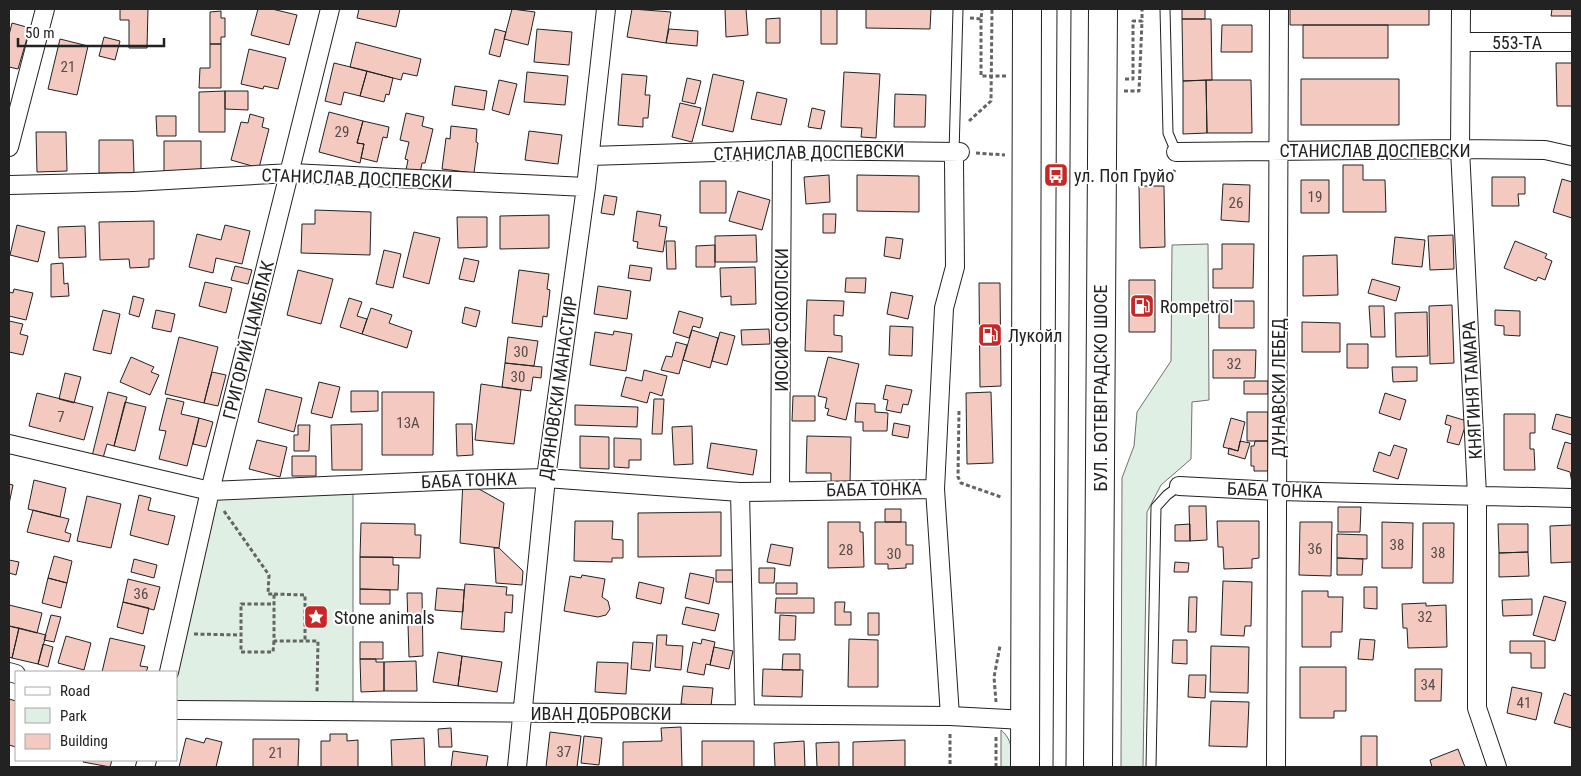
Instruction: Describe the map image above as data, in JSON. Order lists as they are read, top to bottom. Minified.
{"streets":{"main road":["БУЛ. БОТЕВГРАДСКО ШОСЕ"],"street":["553-ТА","СТАНИСЛАВ ДОСПЕВСКИ","ИОСИФ СОКОЛСКИ","ГРИГОРИЙ ЦАМБЛАК","ДРЯНОВСКИ МАНАСТИР","ДУНАВСКИ ЛЕБЕД","КНЯГИНЯ ТАМАРА","БАБА ТОНКА","ИВАН ДОБРОВСКИ"]},"crossings":[["553-ТА","КНЯГИНЯ ТАМАРА"],["СТАНИСЛАВ ДОСПЕВСКИ","ИОСИФ СОКОЛСКИ"],["СТАНИСЛАВ ДОСПЕВСКИ","ГРИГОРИЙ ЦАМБЛАК"],["СТАНИСЛАВ ДОСПЕВСКИ","ДРЯНОВСКИ МАНАСТИР"],["СТАНИСЛАВ ДОСПЕВСКИ","ДУНАВСКИ ЛЕБЕД"],["СТАНИСЛАВ ДОСПЕВСКИ","КНЯГИНЯ ТАМАРА"],["ИОСИФ СОКОЛСКИ","БАБА ТОНКА"],["ГРИГОРИЙ ЦАМБЛАК","БАБА ТОНКА"],["ДРЯНОВСКИ МАНАСТИР","БАБА ТОНКА"],["ДРЯНОВСКИ МАНАСТИР","ИВАН ДОБРОВСКИ"],["ДУНАВСКИ ЛЕБЕД","БАБА ТОНКА"],["КНЯГИНЯ ТАМАРА","БАБА ТОНКА"]],"places":{"bus stop":["ул. Поп Груйо"],"fuel station":["Rompetrol","Лукойл"],"place":["Stone animals"]},"house_numbers":["21","29","19","26","30","32","30","7","13А","38","36","28","38","30","36","32","34","41","37","21"],"legend":["Road","Park","Building"],"scale_bar":"50 m"}
